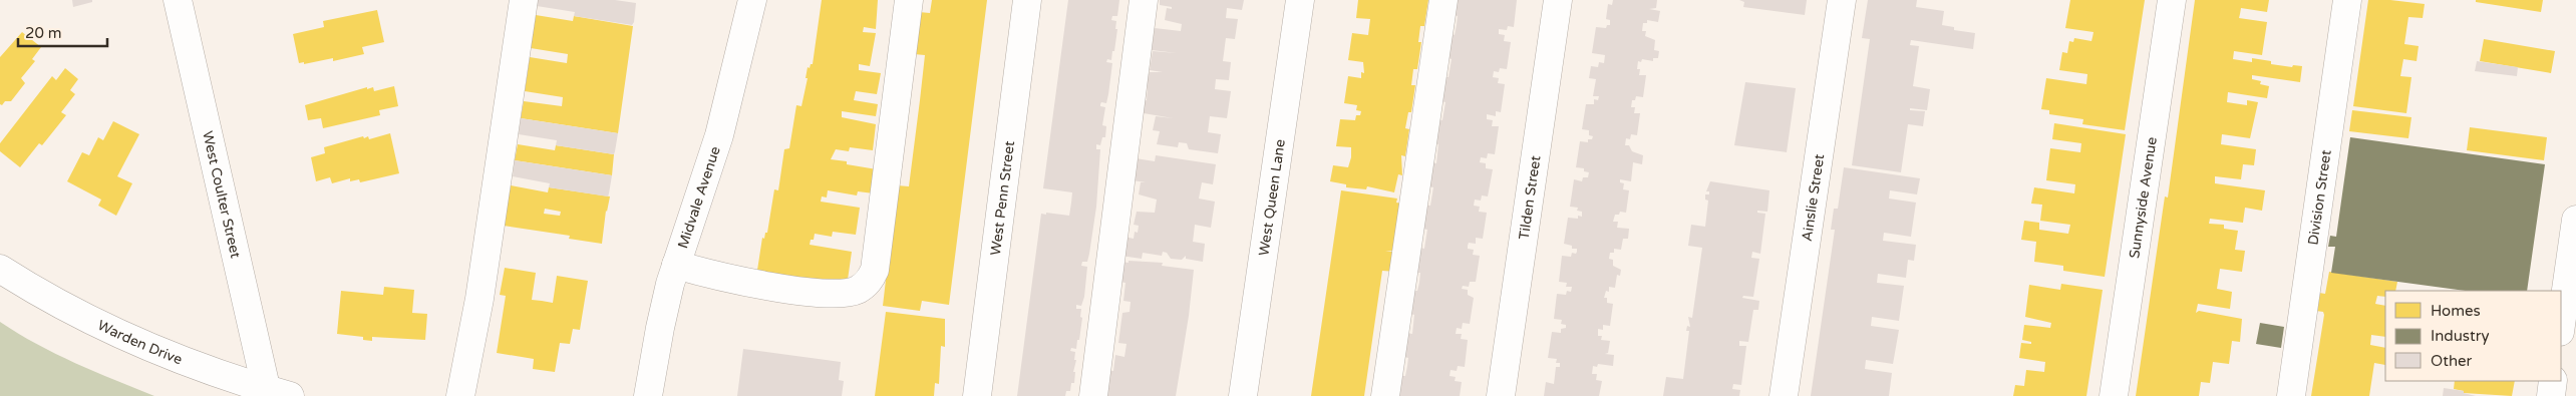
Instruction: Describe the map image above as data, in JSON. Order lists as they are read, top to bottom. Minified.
{"streets":{"street":["West Coulter Street","Midvale Avenue","West Penn Street","West Queen Lane","Tilden Street","Ainslie Street","Sunnyside Avenue","Division Street","Warden Drive"]},"crossings":[["West Coulter Street","Warden Drive"]],"legend":["Homes","Industry","Other"],"scale_bar":"20 m"}
